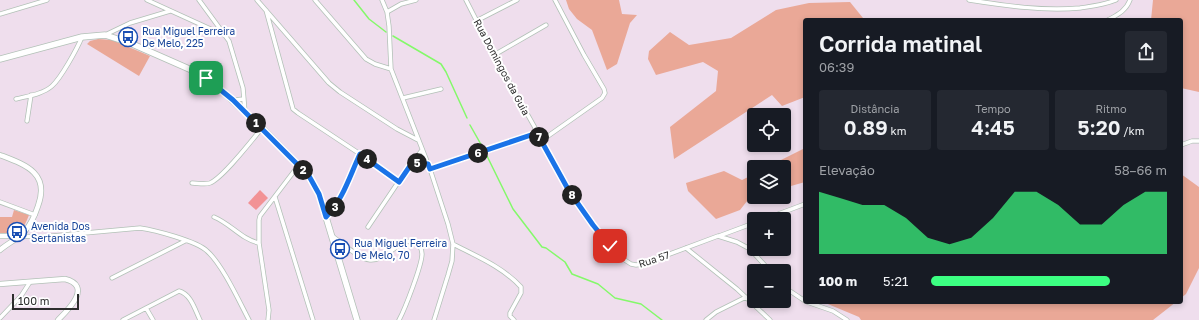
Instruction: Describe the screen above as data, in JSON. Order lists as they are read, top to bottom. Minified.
{"streets":{"street":["Rua Domingos da Guia","Rua 57"]},"crossings":[["Rua Domingos da Guia","Rua 57"]],"places":{"bus stop":["Rua Miguel Ferreira De Melo, 225","Avenida Dos Sertanistas","Rua Miguel Ferreira De Melo, 70"]},"scale_bar":"100 m","page":{"heading":["Corrida matinal","06:39"],"stats":[["Distância","0.89 km"],["Tempo","4:45"],["Ritmo","5:20 /km"]],"map_buttons":["+","−"],"pins":["1","7","6","4","5","2","8","3"],"chart":["Elevação","58–66 m"],"list":[{"name":"100 m","note":"5:21"}],"scale":"100 m"}}
